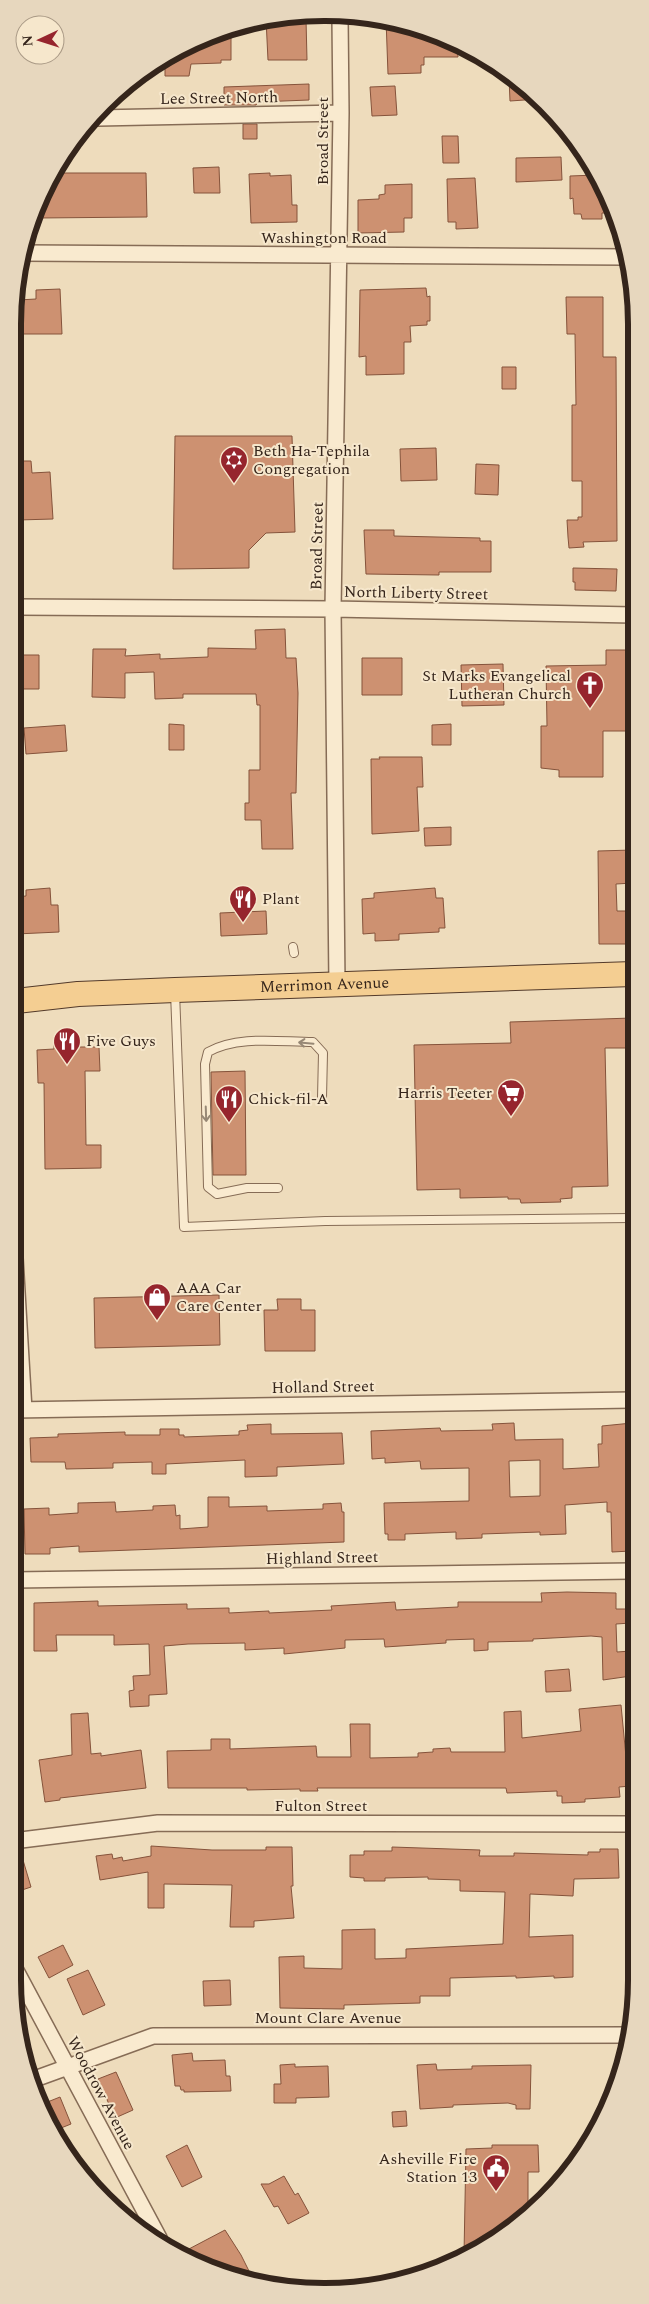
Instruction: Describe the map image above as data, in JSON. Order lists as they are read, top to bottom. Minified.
{"streets":{"main road":["Merrimon Avenue"],"street":["Lee Street North","Broad Street","Washington Road","North Liberty Street","Holland Street","Highland Street","Fulton Street","Mount Clare Avenue","Woodrow Avenue"]},"crossings":[["Lee Street North","Broad Street"],["Broad Street","Washington Road"],["Broad Street","North Liberty Street"],["Broad Street","Merrimon Avenue"],["Mount Clare Avenue","Woodrow Avenue"]],"places":{"synagogue":["Beth Ha-Tephila Congregation"],"church":["St Marks Evangelical Lutheran Church"],"restaurant":["Plant","Five Guys","Chick-fil-A"],"supermarket":["Harris Teeter"],"shop":["AAA Car Care Center"],"public building":["Asheville Fire Station 13"]},"north":"left"}
